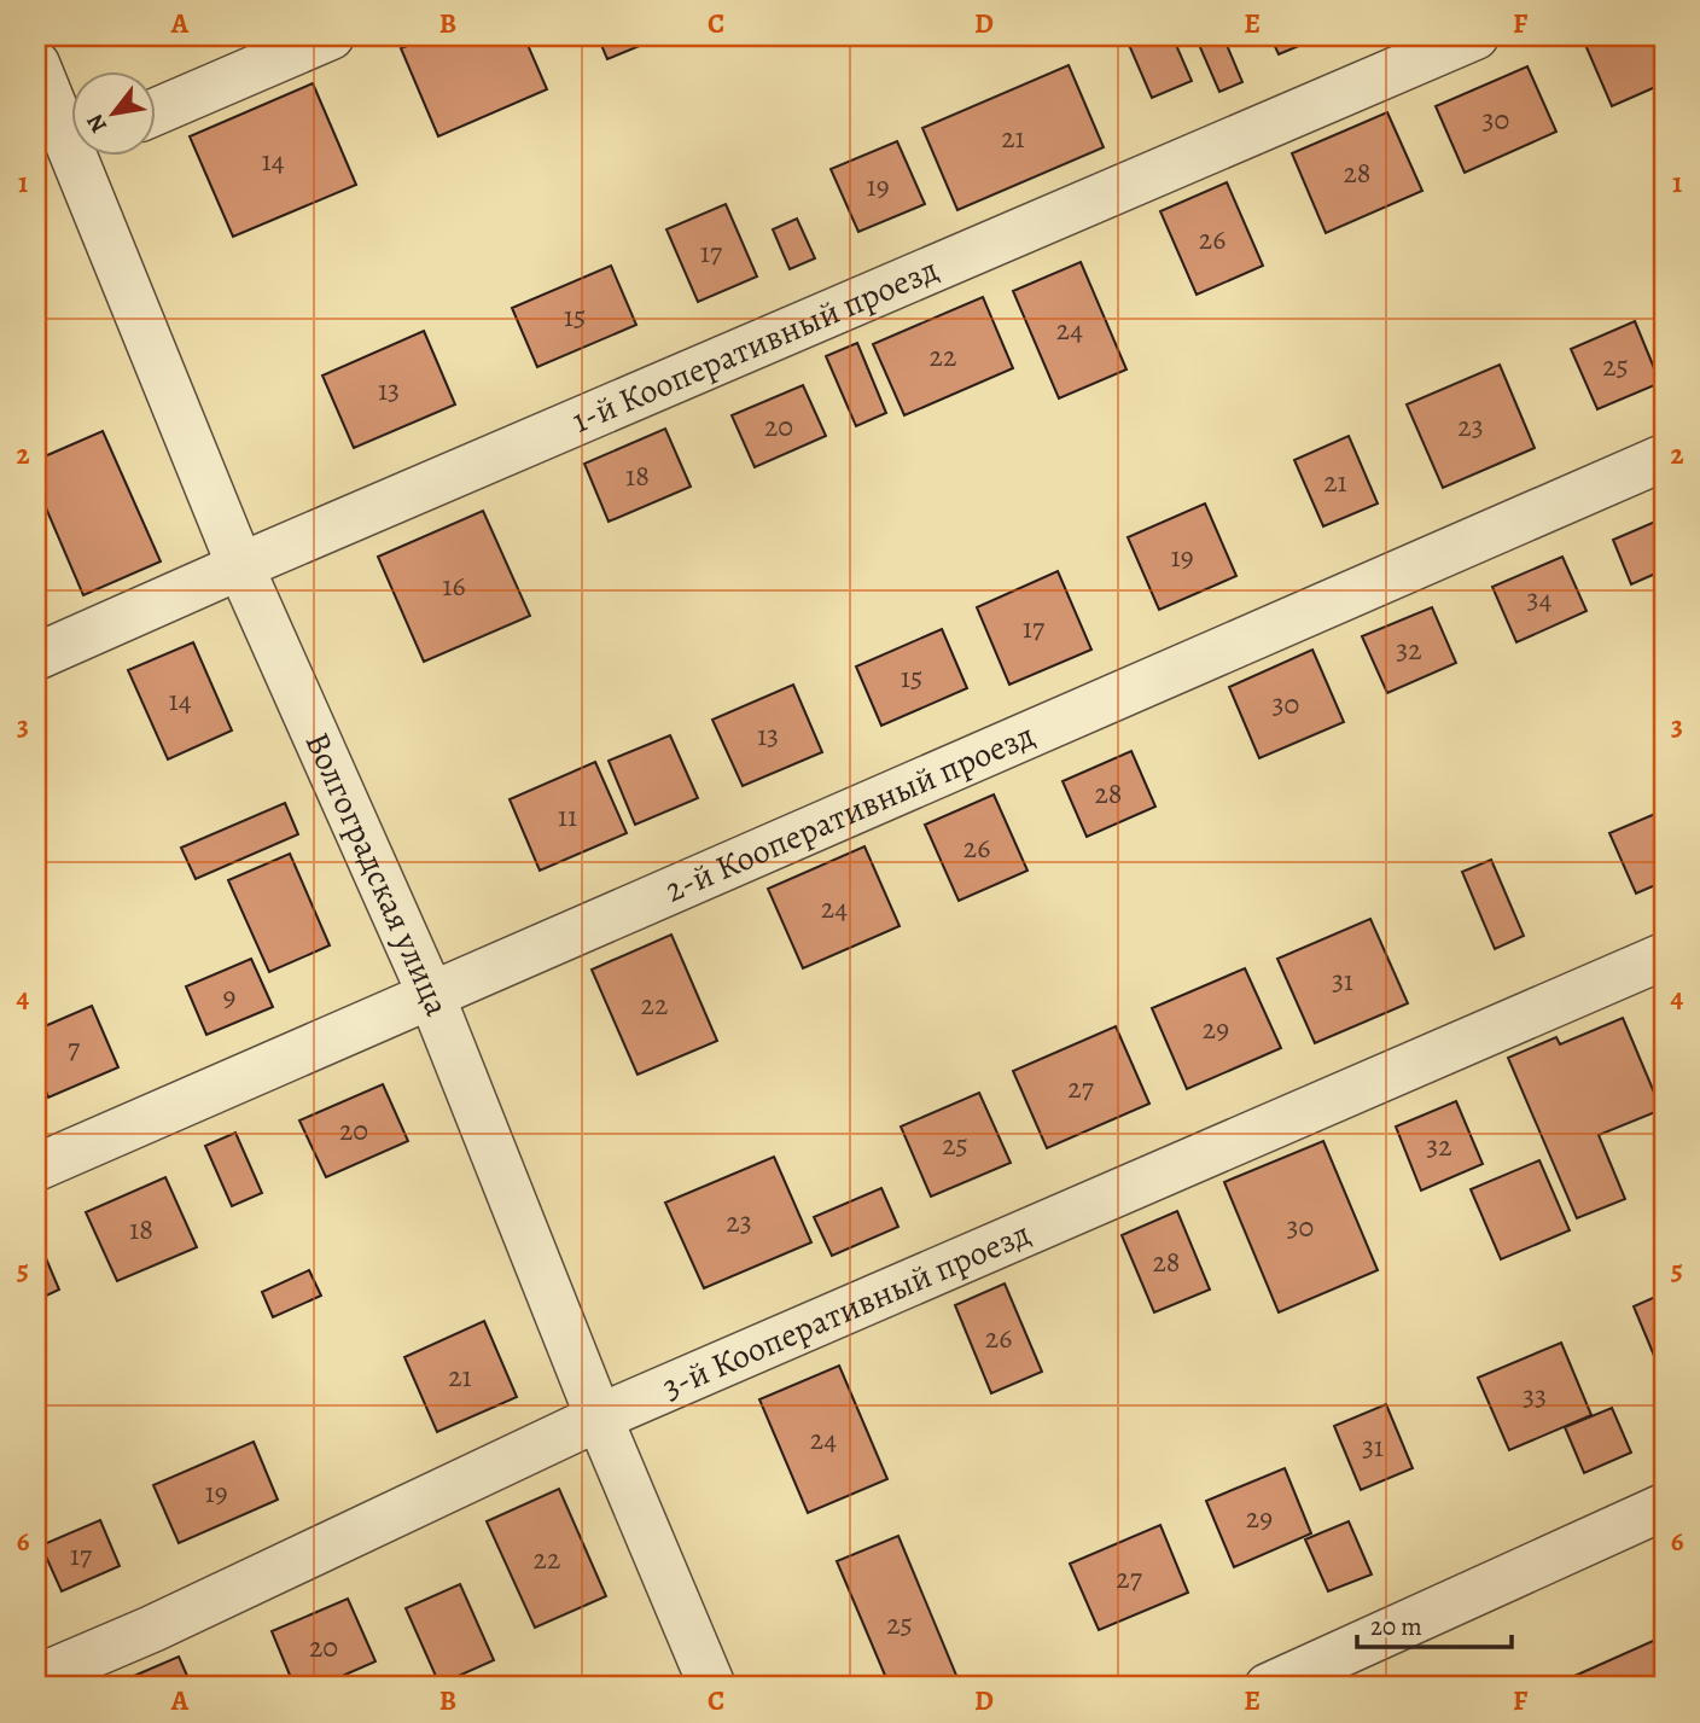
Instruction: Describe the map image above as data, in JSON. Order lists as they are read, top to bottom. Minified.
{"streets":{"street":["1-й Кооперативный проезд","2-й Кооперативный проезд","Волгоградская улица","3-й Кооперативный проезд"]},"crossings":[["1-й Кооперативный проезд","Волгоградская улица"],["2-й Кооперативный проезд","Волгоградская улица"],["Волгоградская улица","3-й Кооперативный проезд"]],"house_numbers":["30","21","14","28","19","26","17","15","24","22","25","13","20","23","18","21","19","16","34","17","32","15","14","30","13","28","11","26","24","31","9","22","29","7","27","20","25","32","23","30","18","28","26","21","33","24","31","19","29","17","22","27","25","20"],"scale_bar":"20 m","north":"bottom left","grid":{"columns":["A","B","C","D","E","F"],"rows":["1","2","3","4","5","6"]}}
